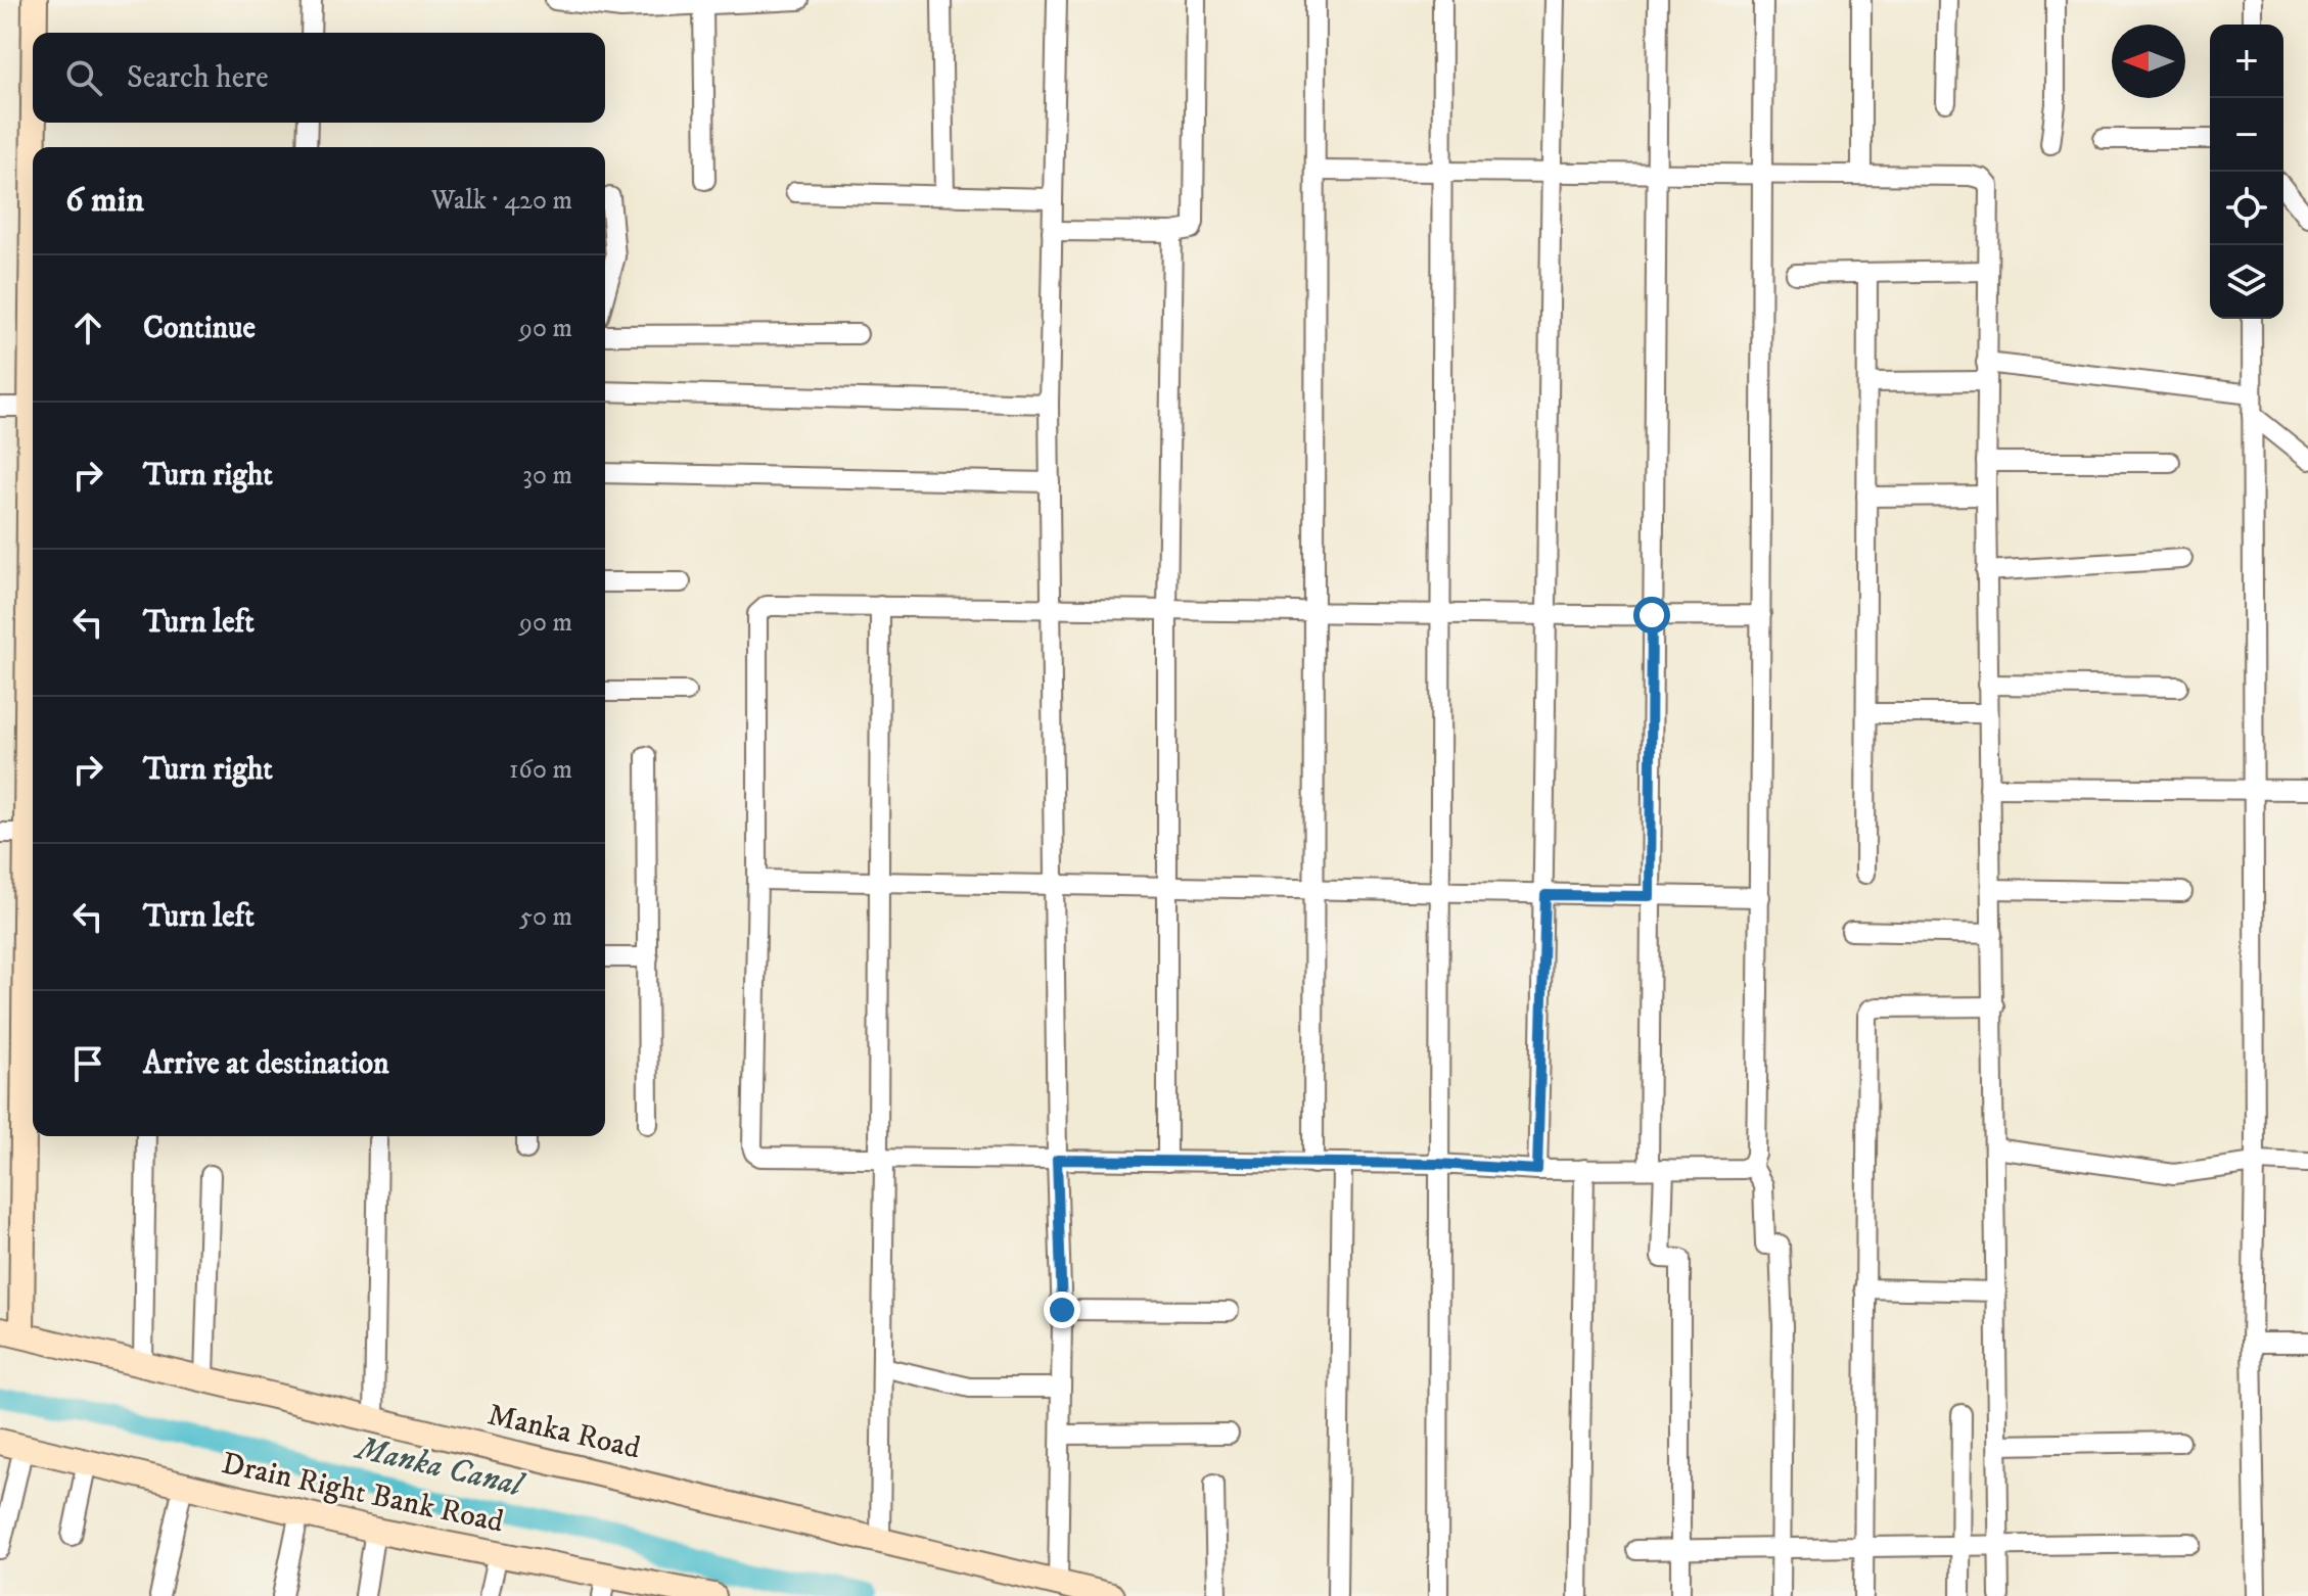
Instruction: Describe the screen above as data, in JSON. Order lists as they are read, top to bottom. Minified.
{"streets":{"street":["Manka Road","Drain Right Bank Road"]},"water":["Manka Canal"],"north":"left","page":{"map_buttons":["+","−"],"search":"Search here","heading":["6 min","Walk · 420 m"],"list":[["Continue","90 m"],["Turn right","30 m"],["Turn left","90 m"],["Turn right","160 m"],["Turn left","50 m"],"Arrive at destination"]}}
